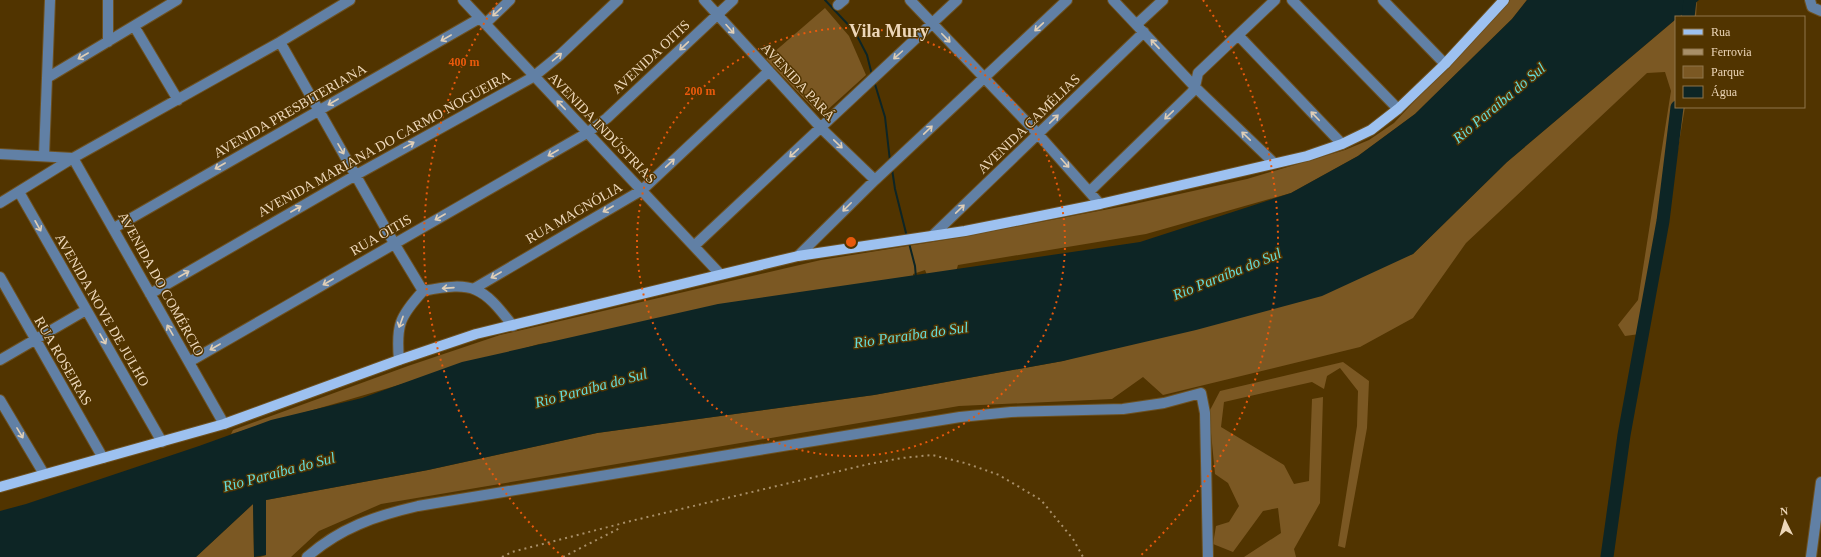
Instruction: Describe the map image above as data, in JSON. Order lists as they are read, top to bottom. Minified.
{"streets":{"street":["AVENIDA OITIS","AVENIDA PARÁ","AVENIDA PRESBITERIANA","AVENIDA CAMÉLIAS","AVENIDA INDÚSTRIAS","AVENIDA MARIANA DO CARMO NOGUEIRA","RUA MAGNÓLIA","RUA OITIS","AVENIDA DO COMÉRCIO","AVENIDA NOVE DE JULHO","RUA ROSEIRAS"]},"crossings":[["AVENIDA OITIS","AVENIDA PARÁ"],["AVENIDA OITIS","AVENIDA INDÚSTRIAS"],["AVENIDA OITIS","RUA OITIS"],["AVENIDA PARÁ","RUA MAGNÓLIA"],["AVENIDA PRESBITERIANA","AVENIDA INDÚSTRIAS"],["AVENIDA PRESBITERIANA","AVENIDA DO COMÉRCIO"],["AVENIDA INDÚSTRIAS","AVENIDA MARIANA DO CARMO NOGUEIRA"],["AVENIDA INDÚSTRIAS","RUA MAGNÓLIA"],["AVENIDA INDÚSTRIAS","RUA OITIS"],["AVENIDA MARIANA DO CARMO NOGUEIRA","AVENIDA DO COMÉRCIO"],["RUA OITIS","AVENIDA DO COMÉRCIO"]],"one_way":["AVENIDA OITIS","AVENIDA PARÁ","AVENIDA MARIANA DO CARMO NOGUEIRA","RUA OITIS","AVENIDA NOVE DE JULHO"],"districts":["Vila Mury"],"water":["Rio Paraíba do Sul"],"legend":["Rua","Ferrovia","Parque","Água"],"north":"top","rings":["400 m","200 m"]}
